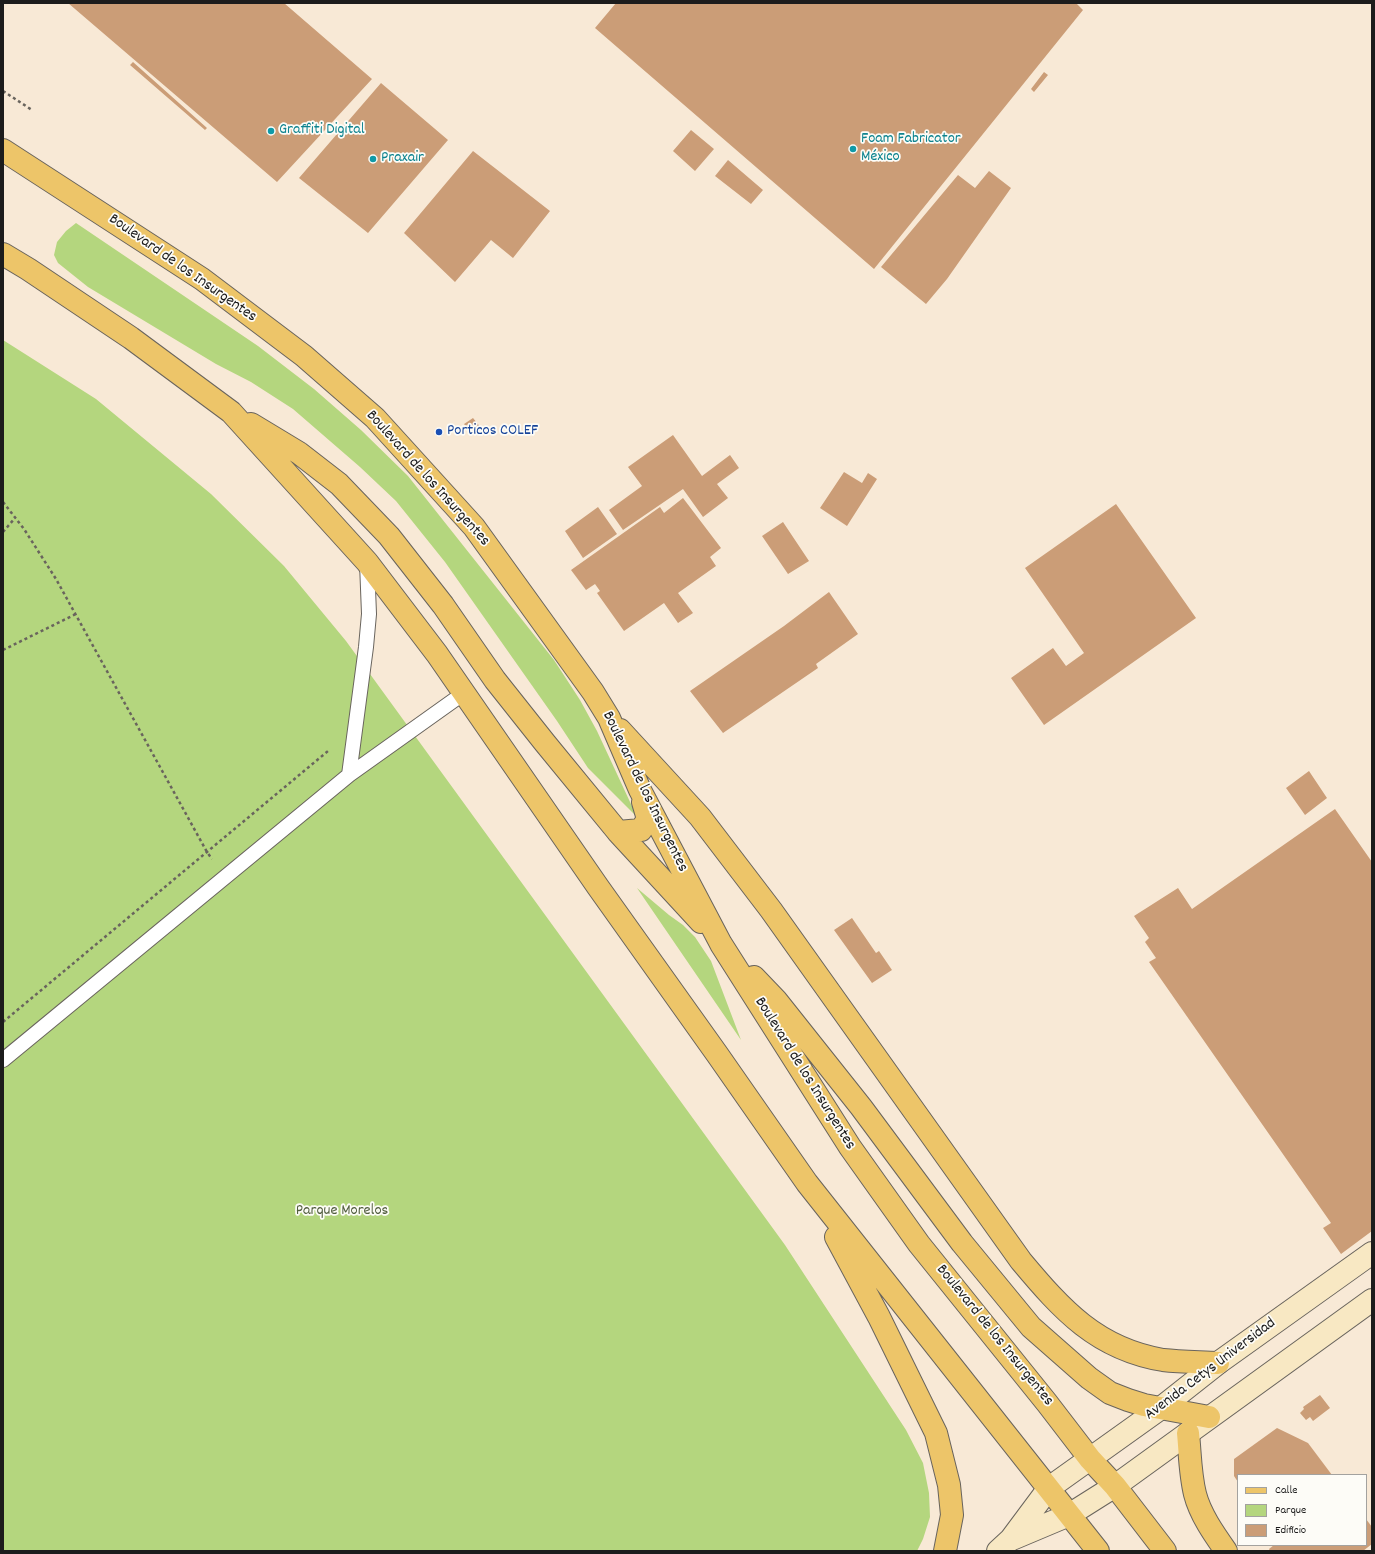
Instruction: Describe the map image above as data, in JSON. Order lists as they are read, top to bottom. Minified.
{"streets":{"main road":["Boulevard de los Insurgentes","Avenida Cetys Universidad"]},"crossings":[["Boulevard de los Insurgentes","Avenida Cetys Universidad"]],"parks":["Parque Morelos"],"places":["Graffiti Digital","Foam Fabricator México","Praxair","Porticos COLEF"],"legend":["Calle","Parque","Edificio"]}
